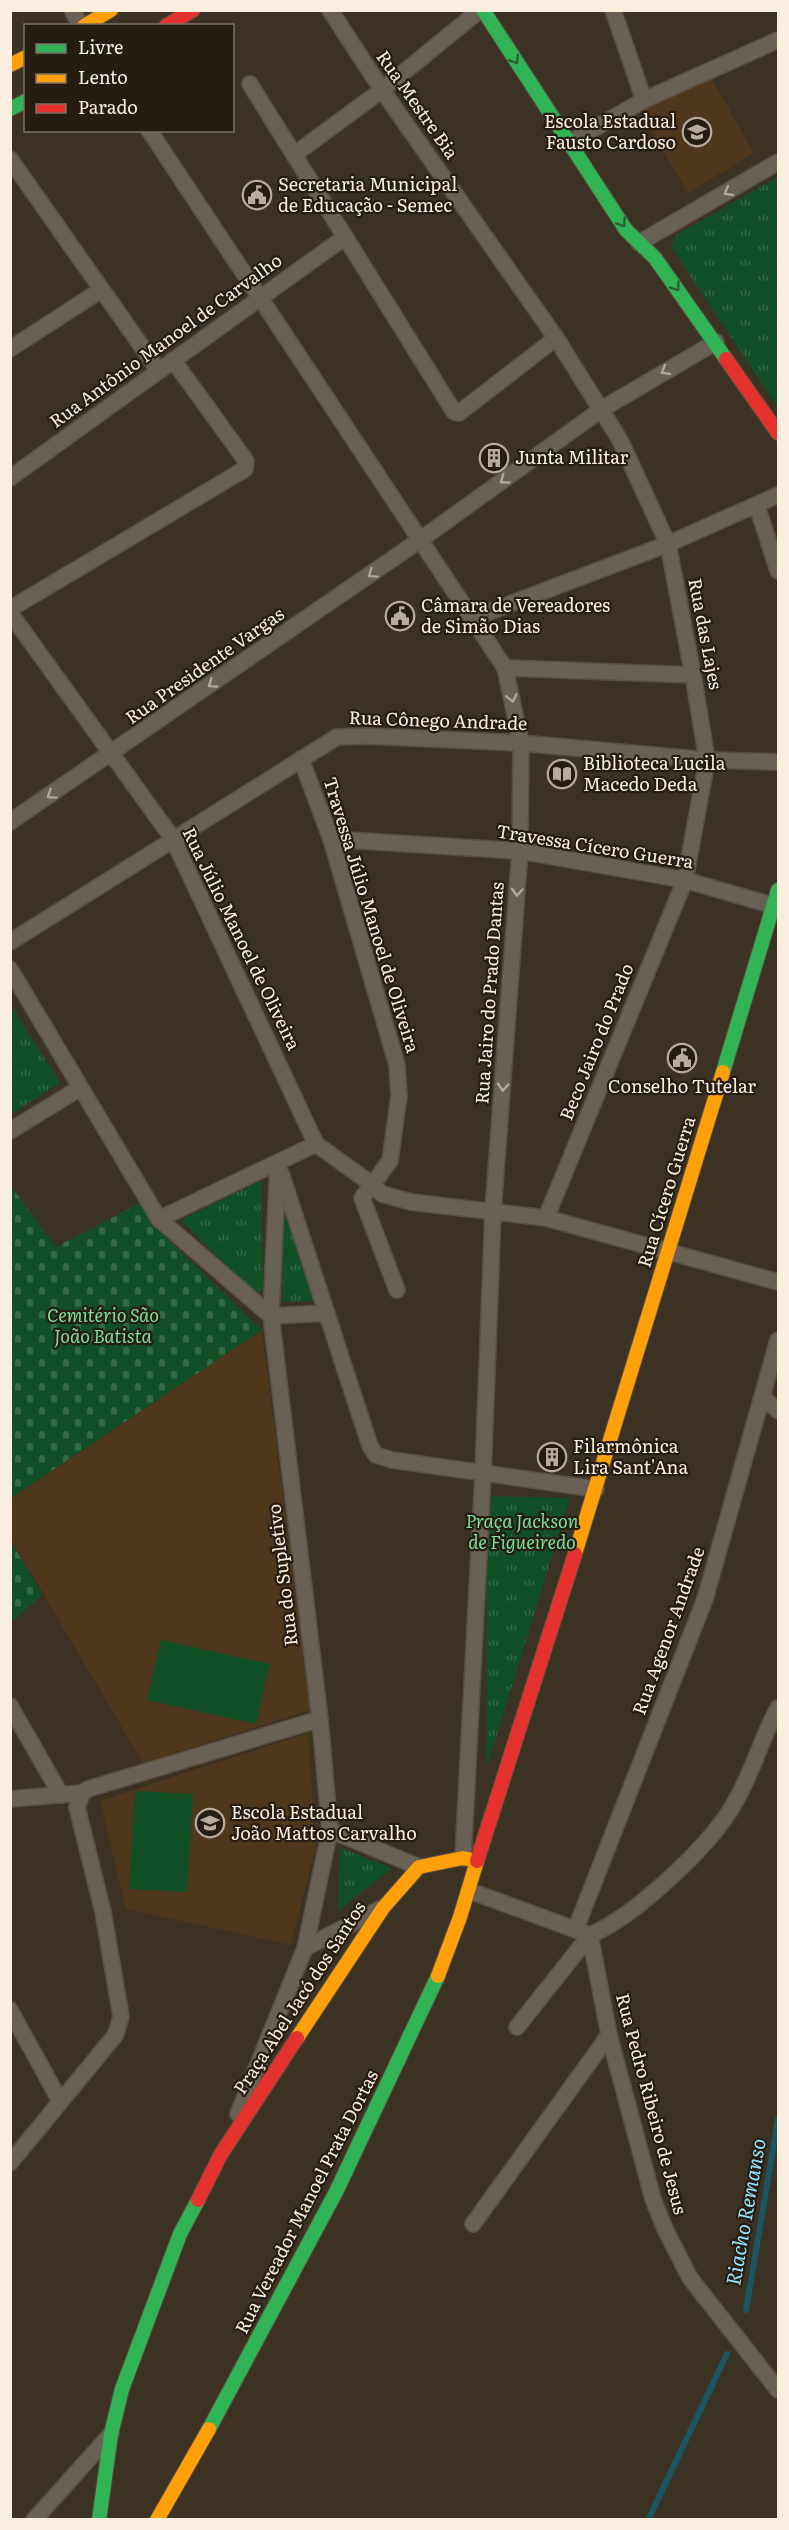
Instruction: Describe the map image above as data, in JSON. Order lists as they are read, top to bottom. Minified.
{"streets":{"main road":["Rua Cícero Guerra","Praça Abel Jacó dos Santos","Rua Vereador Manoel Prata Dortas"],"street":["Rua Mestre Bia","Rua Antônio Manoel de Carvalho","Rua das Lajes","Rua Presidente Vargas","Rua Cônego Andrade","Travessa Cícero Guerra","Travessa Júlio Manoel de Oliveira","Rua Júlio Manoel de Oliveira","Rua Jairo do Prado Dantas","Beco Jairo do Prado","Rua do Supletivo","Rua Agenor Andrade","Rua Pedro Ribeiro de Jesus"]},"crossings":[["Rua Mestre Bia","Rua das Lajes"],["Rua Mestre Bia","Rua Presidente Vargas"],["Rua Antônio Manoel de Carvalho","Rua Jairo do Prado Dantas"],["Rua das Lajes","Rua Presidente Vargas"],["Rua das Lajes","Rua Cônego Andrade"],["Rua das Lajes","Travessa Cícero Guerra"],["Rua das Lajes","Beco Jairo do Prado"],["Rua Presidente Vargas","Rua Júlio Manoel de Oliveira"],["Rua Presidente Vargas","Rua Jairo do Prado Dantas"],["Rua Cônego Andrade","Travessa Júlio Manoel de Oliveira"],["Rua Cônego Andrade","Rua Júlio Manoel de Oliveira"],["Rua Cônego Andrade","Rua Jairo do Prado Dantas"],["Travessa Cícero Guerra","Travessa Júlio Manoel de Oliveira"],["Travessa Cícero Guerra","Rua Jairo do Prado Dantas"],["Travessa Cícero Guerra","Beco Jairo do Prado"],["Travessa Cícero Guerra","Rua Cícero Guerra"],["Rua do Supletivo","Praça Abel Jacó dos Santos"],["Rua Agenor Andrade","Rua Pedro Ribeiro de Jesus"]],"one_way":["Rua Presidente Vargas"],"water":["Riacho Remanso"],"parks":["Cemitério São João Batista","Praça Jackson de Figueiredo"],"places":{"school or university":["Escola Estadual Fausto Cardoso","Escola Estadual João Mattos Carvalho"],"public building":["Secretaria Municipal de Educação - Semec","Câmara de Vereadores de Simão Dias","Conselho Tutelar"],"building":["Junta Militar","Filarmônica Lira Sant'Ana"],"library":["Biblioteca Lucila Macedo Deda"]},"legend":["Livre","Lento","Parado"]}
